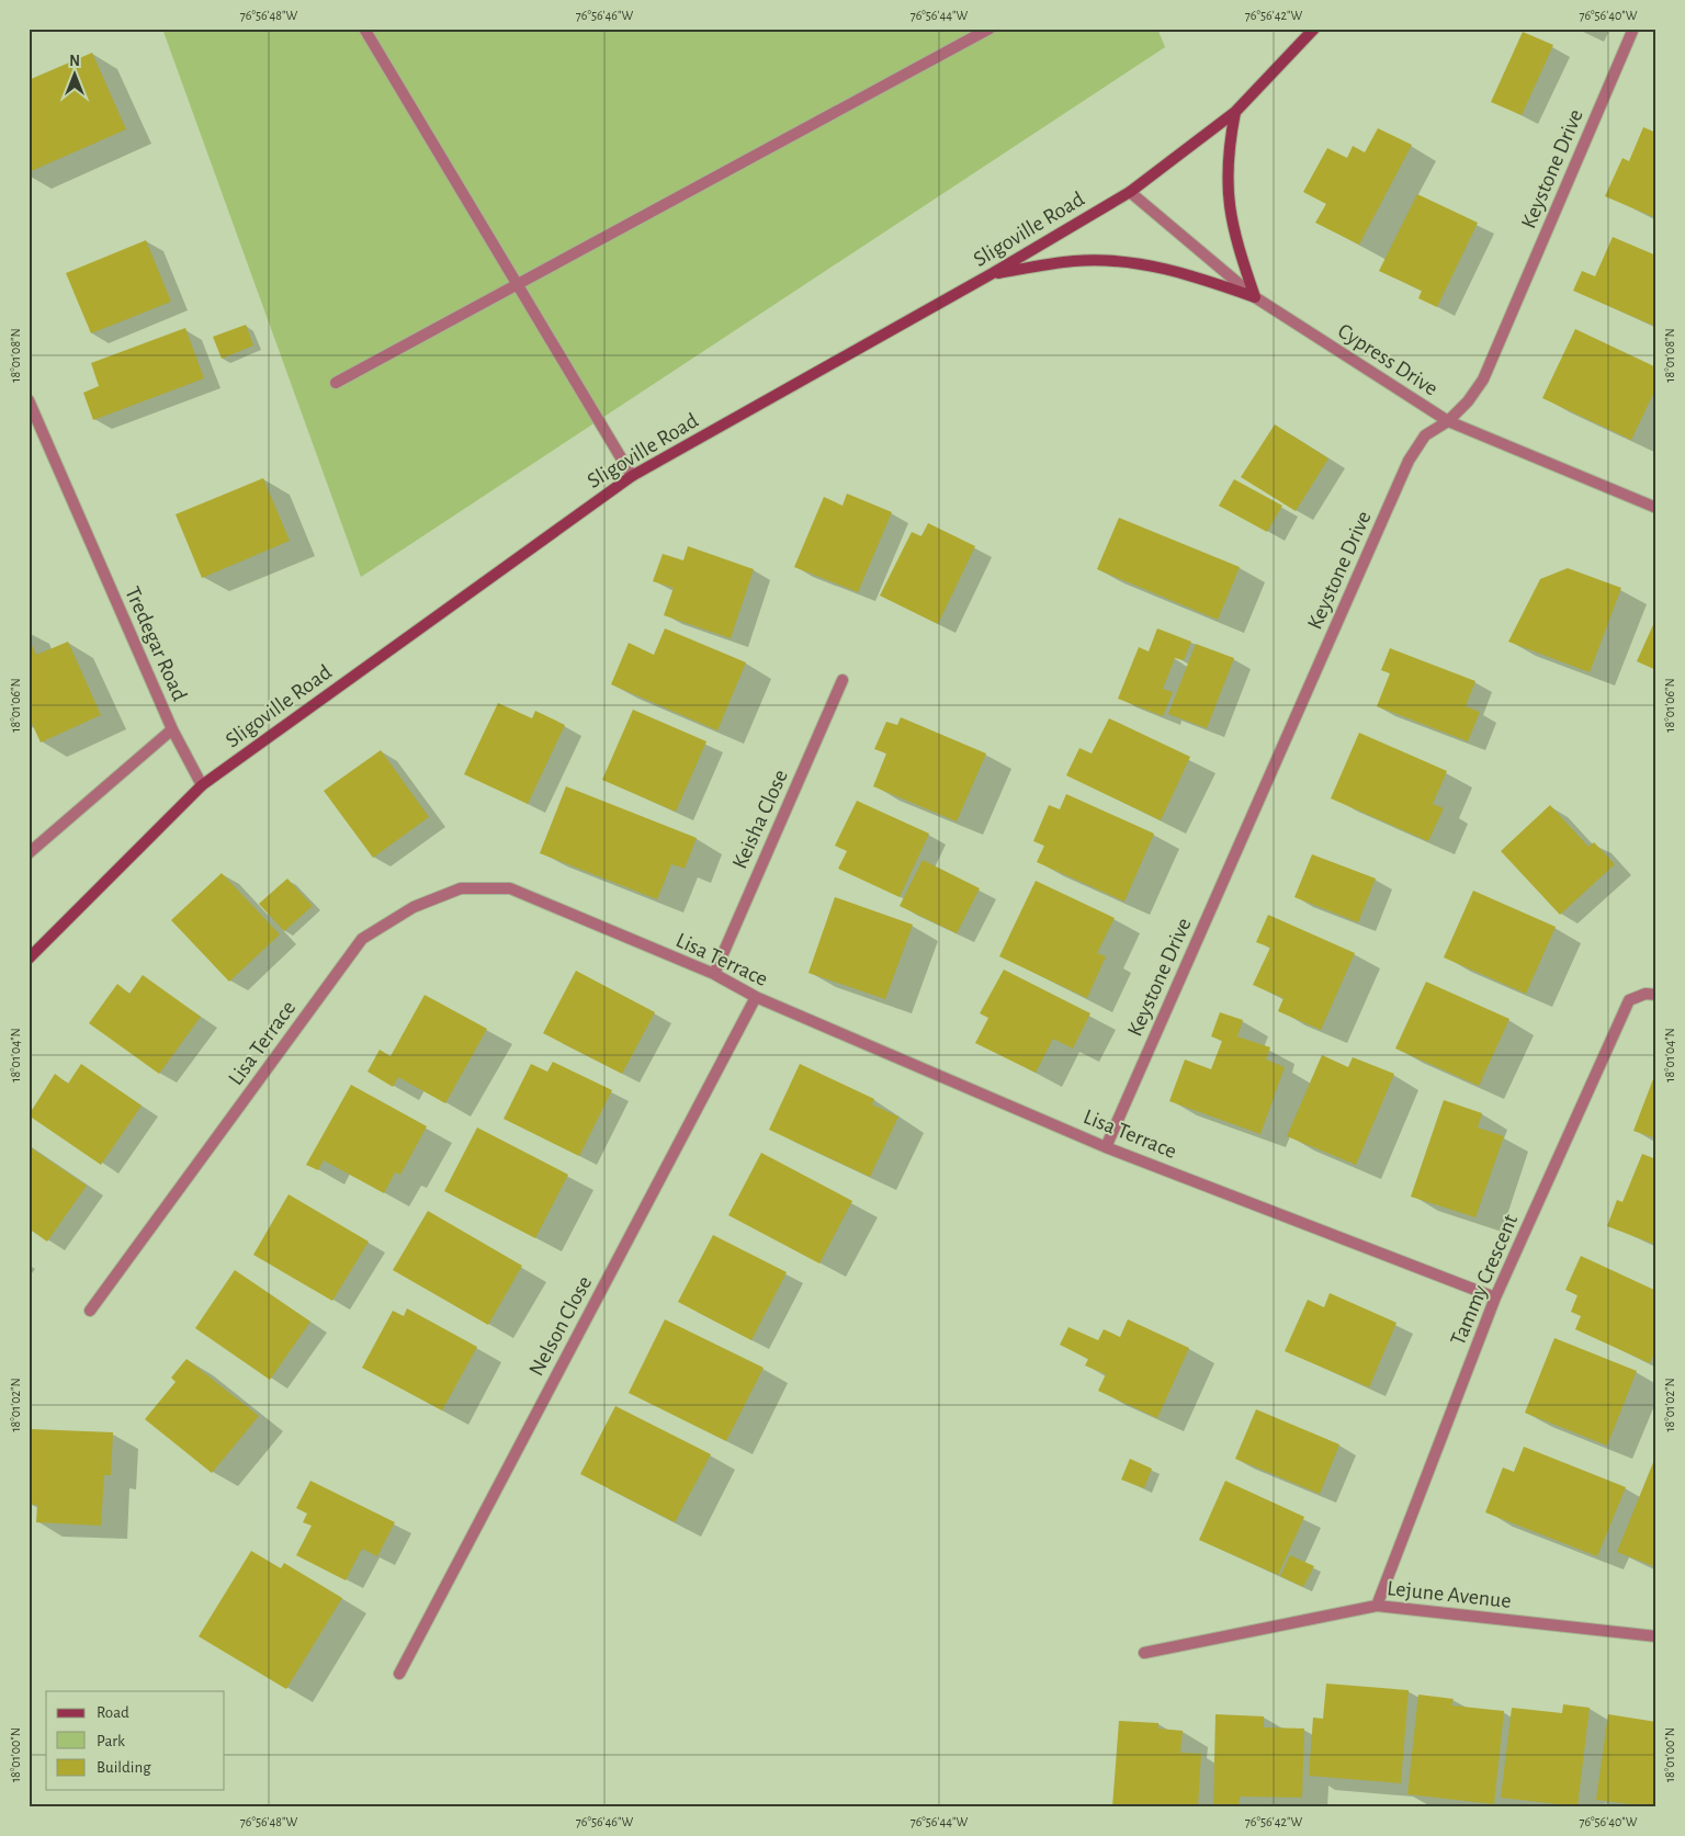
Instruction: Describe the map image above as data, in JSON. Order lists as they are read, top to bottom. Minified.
{"streets":{"street":["Keystone Drive","Sligoville Road","Cypress Drive","Tredegar Road","Keisha Close","Lisa Terrace","Tammy Crescent","Nelson Close","Lejune Avenue"]},"crossings":[["Keystone Drive","Cypress Drive"],["Keystone Drive","Lisa Terrace"],["Sligoville Road","Cypress Drive"],["Keisha Close","Lisa Terrace"],["Lisa Terrace","Tammy Crescent"],["Lisa Terrace","Nelson Close"],["Tammy Crescent","Lejune Avenue"]],"legend":["Road","Park","Building"],"north":"top","coordinates":["76°56'48\"W","76°56'46\"W","76°56'44\"W","76°56'42\"W","76°56'40\"W","18°01'08\"N","18°01'06\"N","18°01'04\"N","18°01'02\"N","18°01'00\"N"]}
